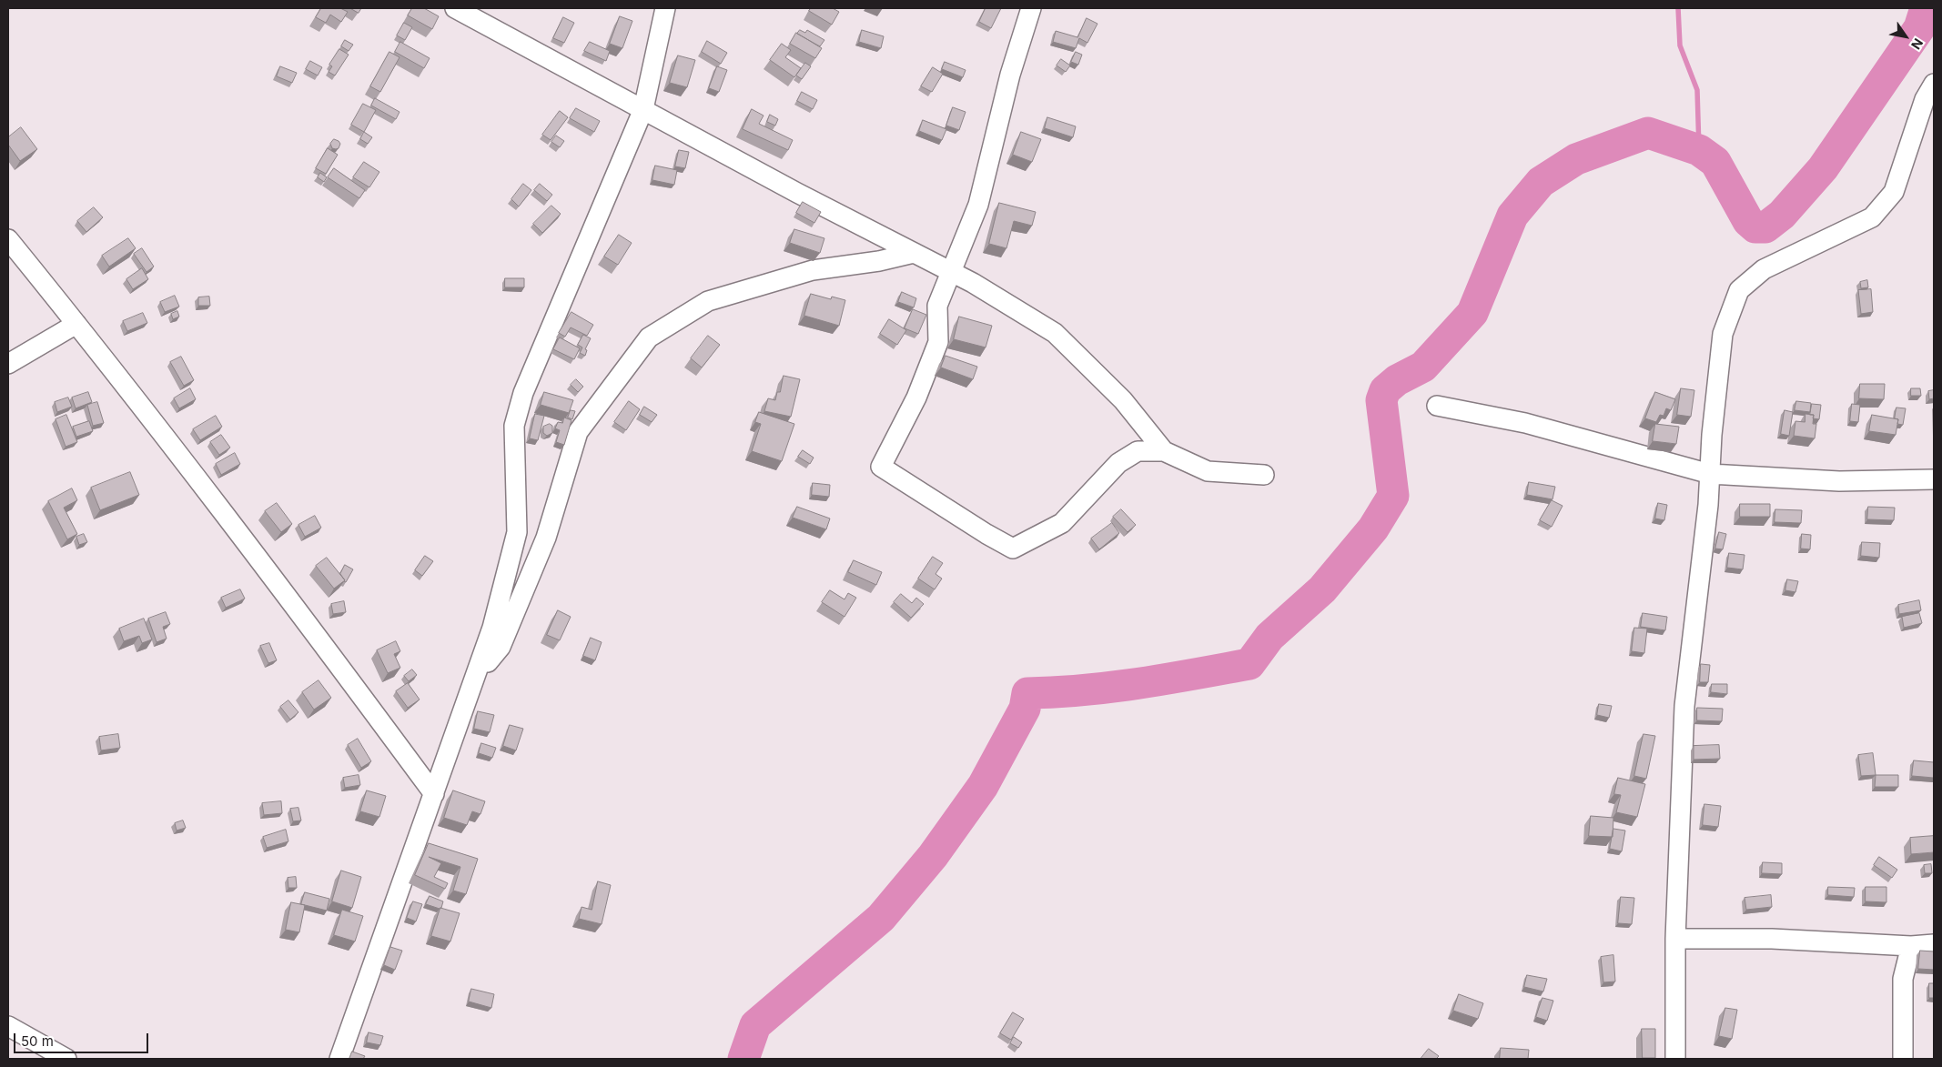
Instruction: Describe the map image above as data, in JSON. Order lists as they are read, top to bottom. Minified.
{"scale_bar":"50 m","north":"bottom right"}
